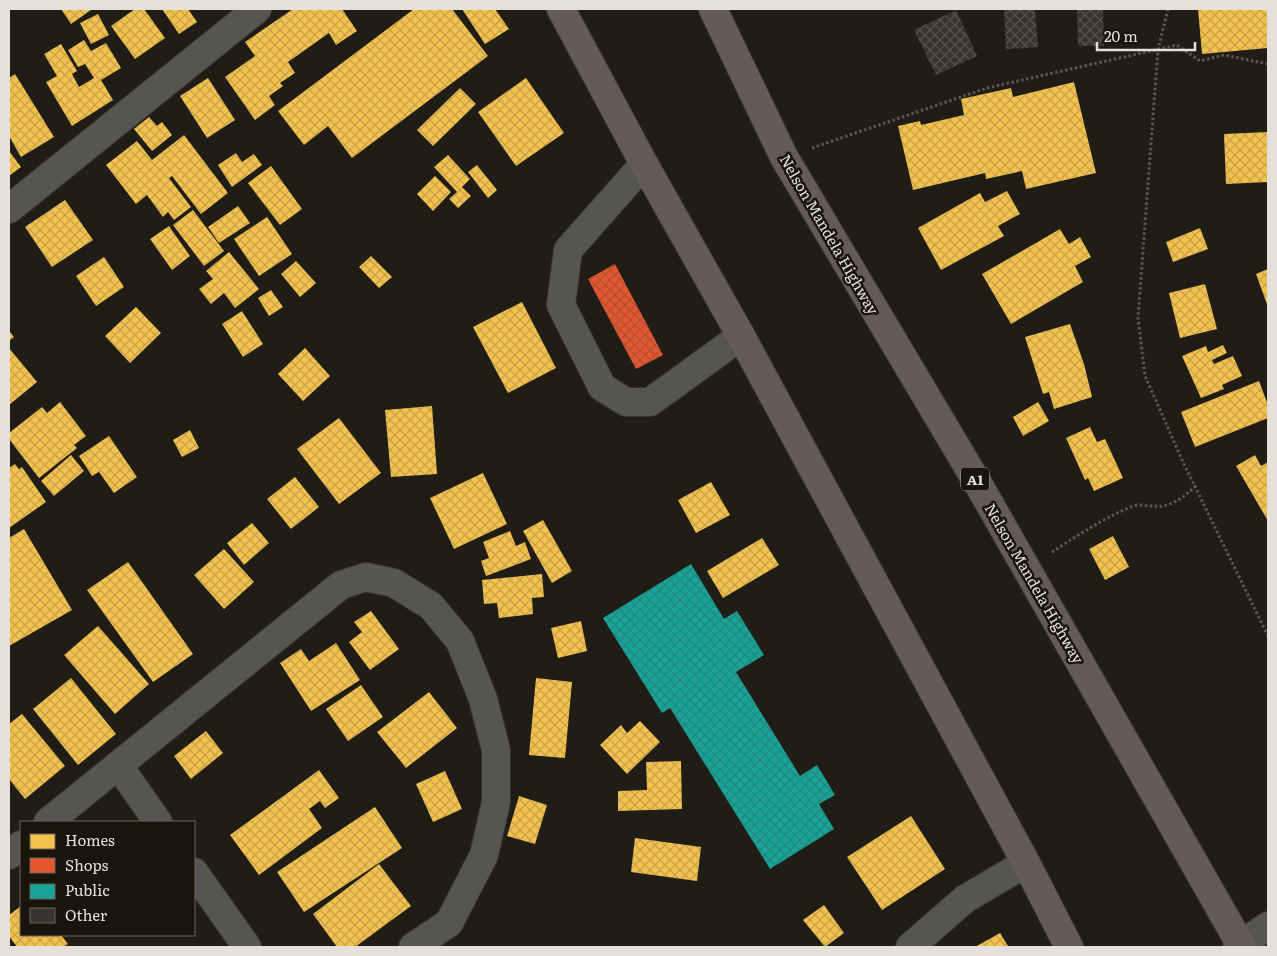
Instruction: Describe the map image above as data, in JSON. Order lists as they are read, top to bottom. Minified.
{"streets":{"highway":["Nelson Mandela Highway","A1"]},"legend":["Homes","Shops","Public","Other"],"scale_bar":"20 m"}
